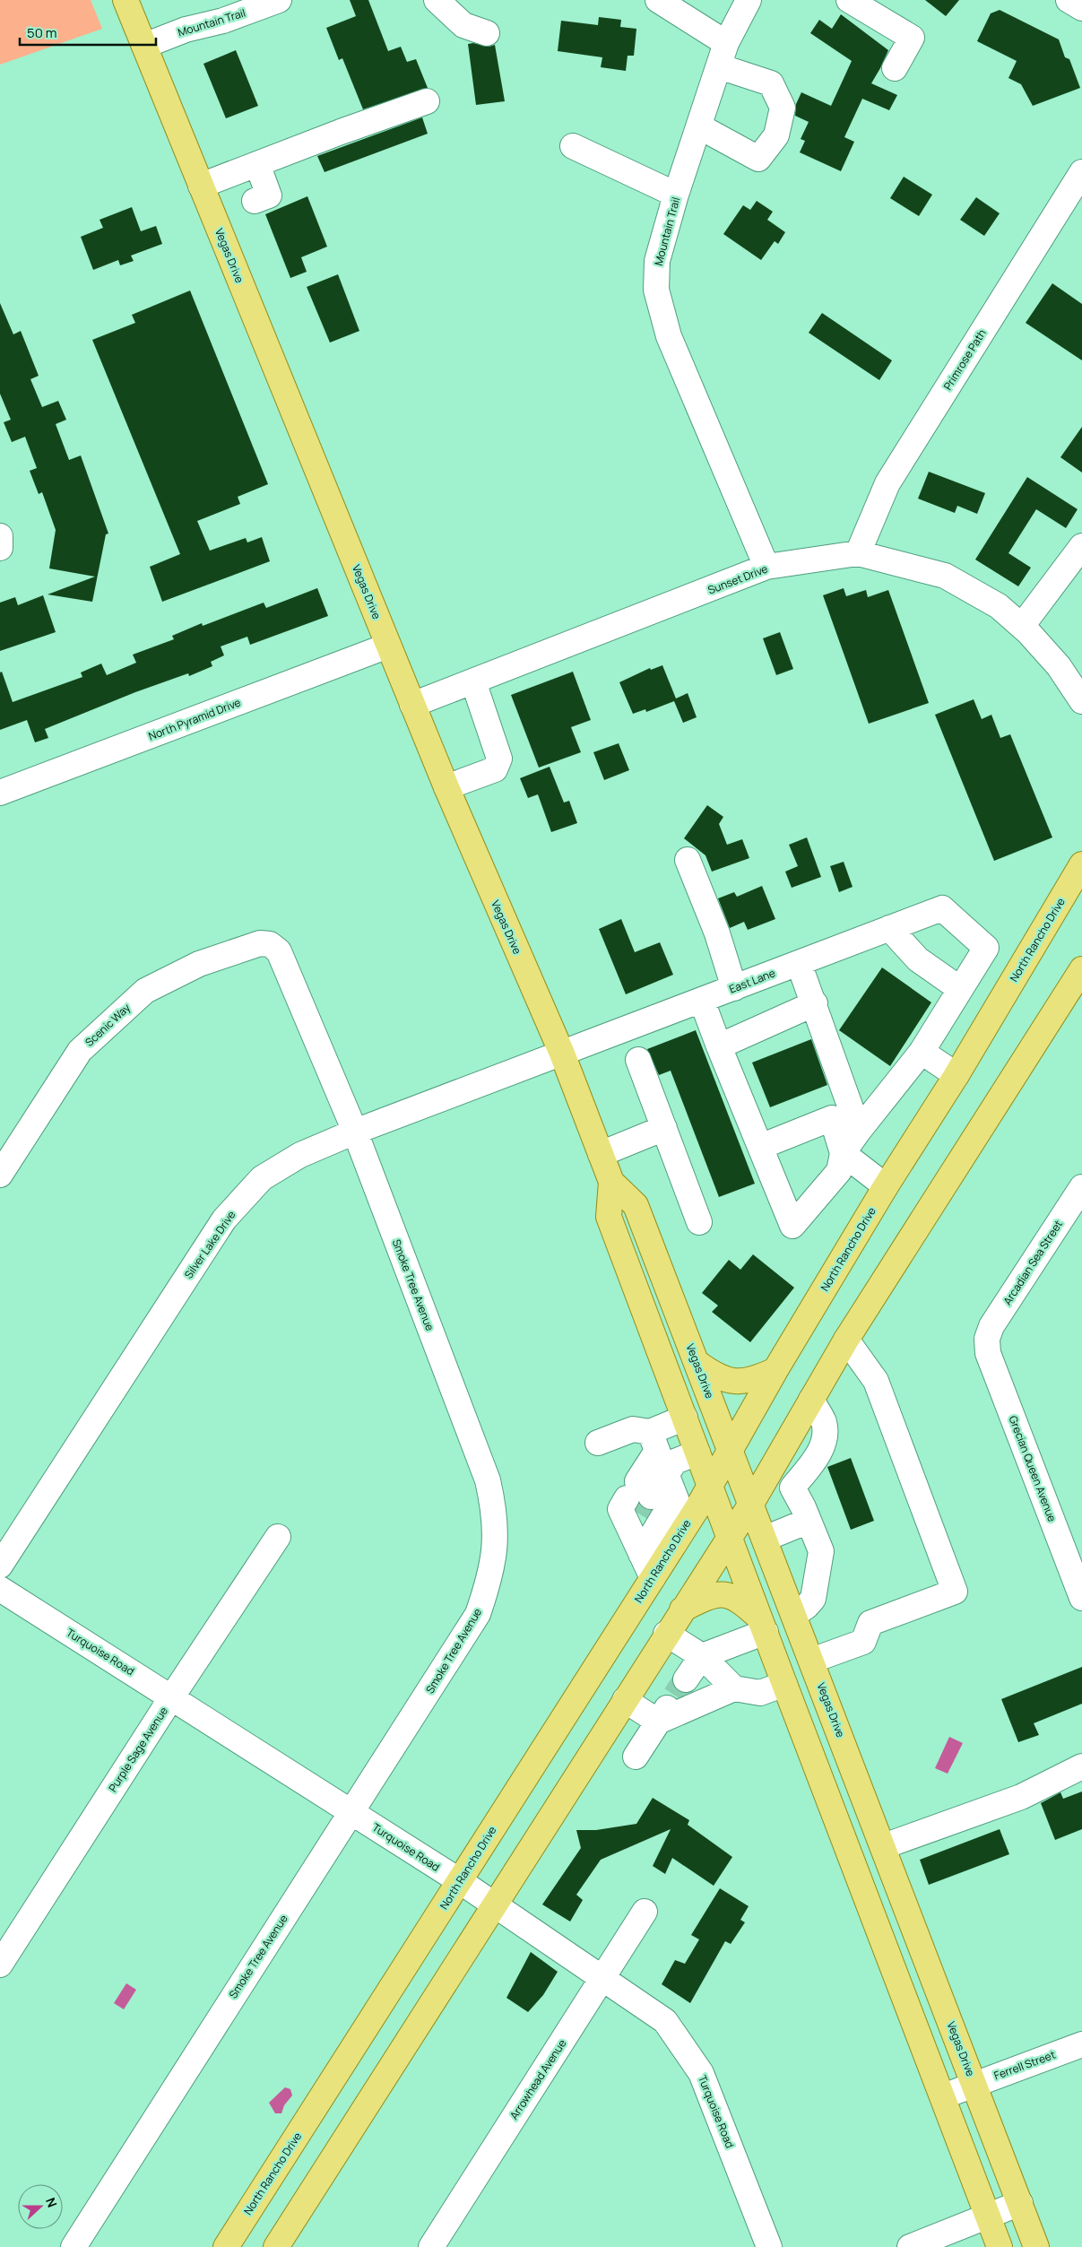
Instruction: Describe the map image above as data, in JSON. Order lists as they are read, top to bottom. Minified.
{"streets":{"main road":["Vegas Drive","North Rancho Drive"],"street":["Mountain Trail","Primrose Path","Sunset Drive","North Pyramid Drive","East Lane","Scenic Way","Silver Lake Drive","Arcadian Sea Street","Smoke Tree Avenue","Grecian Queen Avenue","Turquoise Road","Purple Sage Avenue","Ferrell Street","Arrowhead Avenue"]},"crossings":[["Mountain Trail","Vegas Drive"],["Mountain Trail","Sunset Drive"],["Vegas Drive","Sunset Drive"],["Vegas Drive","North Pyramid Drive"],["Vegas Drive","North Rancho Drive"],["Vegas Drive","East Lane"],["Vegas Drive","Silver Lake Drive"],["Vegas Drive","Ferrell Street"],["Primrose Path","Sunset Drive"],["North Rancho Drive","Turquoise Road"],["East Lane","Silver Lake Drive"],["Scenic Way","Smoke Tree Avenue"],["Silver Lake Drive","Smoke Tree Avenue"],["Arcadian Sea Street","Grecian Queen Avenue"],["Smoke Tree Avenue","Turquoise Road"],["Turquoise Road","Purple Sage Avenue"],["Turquoise Road","Arrowhead Avenue"]],"scale_bar":"50 m","north":"right"}
